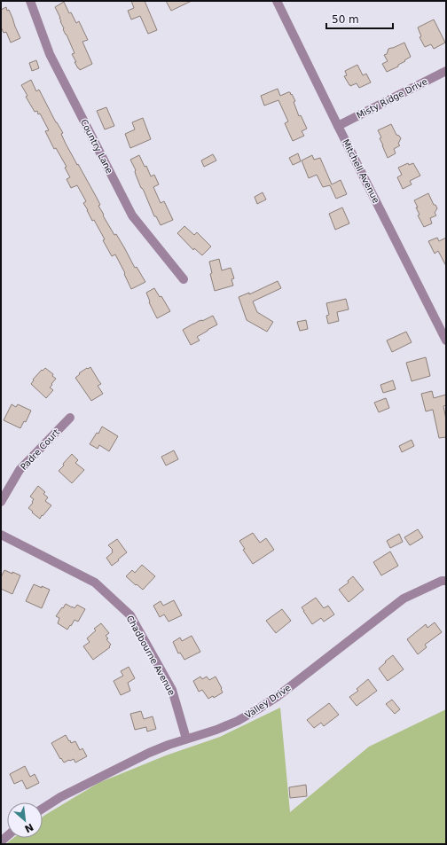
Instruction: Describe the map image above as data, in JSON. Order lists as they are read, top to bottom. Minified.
{"streets":{"street":["Misty Ridge Drive","Country Lane","Mitchell Avenue","Padre Court","Chadbourne Avenue","Valley Drive"]},"crossings":[["Misty Ridge Drive","Mitchell Avenue"],["Chadbourne Avenue","Valley Drive"]],"scale_bar":"50 m","north":"bottom right"}
